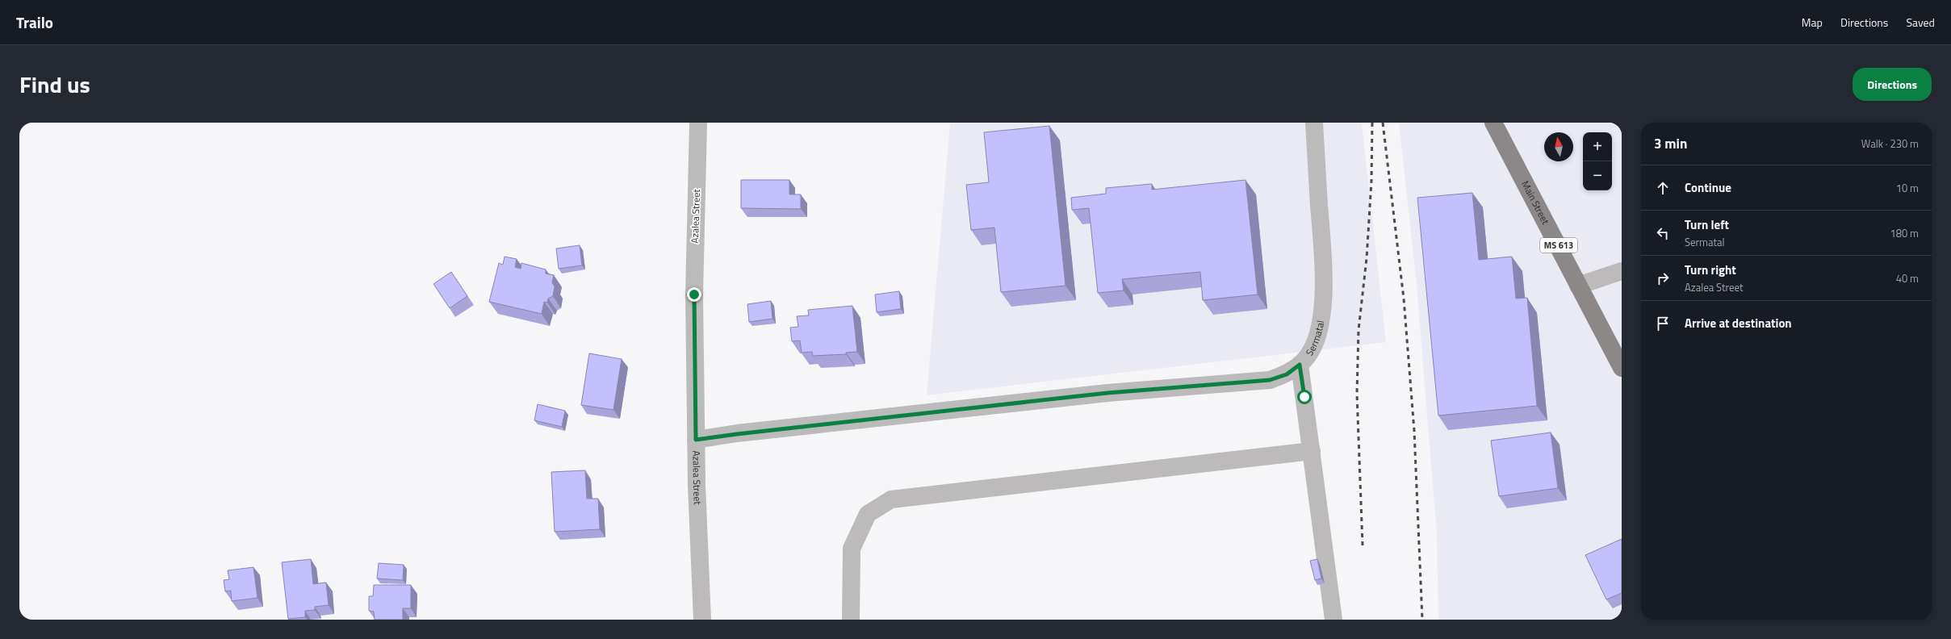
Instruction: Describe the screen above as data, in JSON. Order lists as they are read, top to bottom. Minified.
{"streets":{"main road":["Main Street","MS 613"],"street":["Azalea Street","Sermatal"]},"crossings":[["Azalea Street","Sermatal"]],"north":"top","page":{"header":"Trailo","nav":["Map","Directions","Saved"],"title":"Find us","buttons":"Directions","heading":["3 min","Walk · 230 m"],"map_buttons":["+","−"],"list":[["Continue","10 m"],["Turn left","Sermatal","180 m"],["Turn right","Azalea Street","40 m"],"Arrive at destination"]}}
